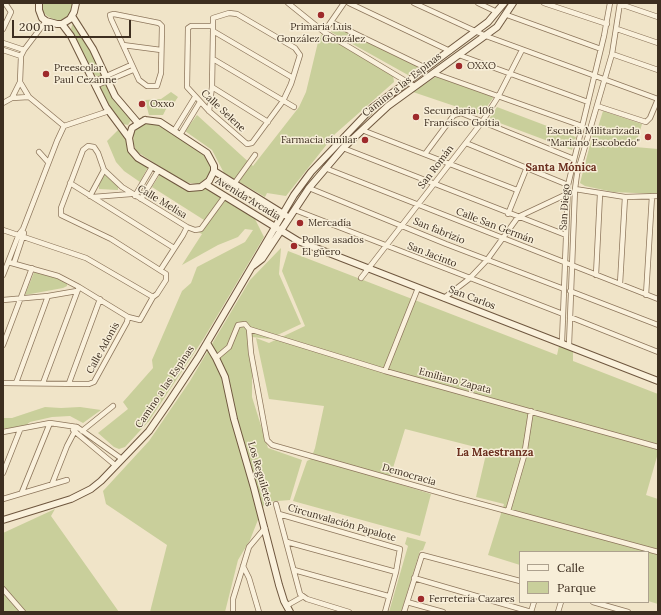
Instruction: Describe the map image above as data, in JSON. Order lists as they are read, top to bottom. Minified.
{"streets":{"street":["Camino a las Espinas","Calle Selene","San Román","Avenida Arcadia","Calle Melisa","San Diego","Calle San Germán","San fabrizio","San Jacinto","San Carlos","Calle Adonis","Emiliano Zapata","Los Reguiletes","Democracia","Circunvalación Papalote"]},"crossings":[["Camino a las Espinas","Avenida Arcadia"],["Camino a las Espinas","Calle San Germán"],["Camino a las Espinas","San fabrizio"],["Camino a las Espinas","San Jacinto"],["Camino a las Espinas","San Carlos"],["Camino a las Espinas","Los Reguiletes"],["San Román","Calle San Germán"],["San Román","San fabrizio"],["San Román","San Jacinto"],["San Román","San Carlos"],["Avenida Arcadia","San Carlos"],["San Diego","Calle San Germán"],["San Diego","San fabrizio"],["San Diego","San Jacinto"],["San Diego","San Carlos"],["Emiliano Zapata","Democracia"]],"districts":["Santa Mónica","La Maestranza"],"places":["Primaria Luis González González","OXXO","Preescolar Paul Cezanne","Oxxo","Secundaria 106 Francisco Goitia","Escuela Militarizada \"Mariano Escobedo\"","Farmacia símilar","Mercadía","Pollos asados El güero","Ferretería Cazares"],"legend":["Calle","Parque"],"scale_bar":"200 m"}
